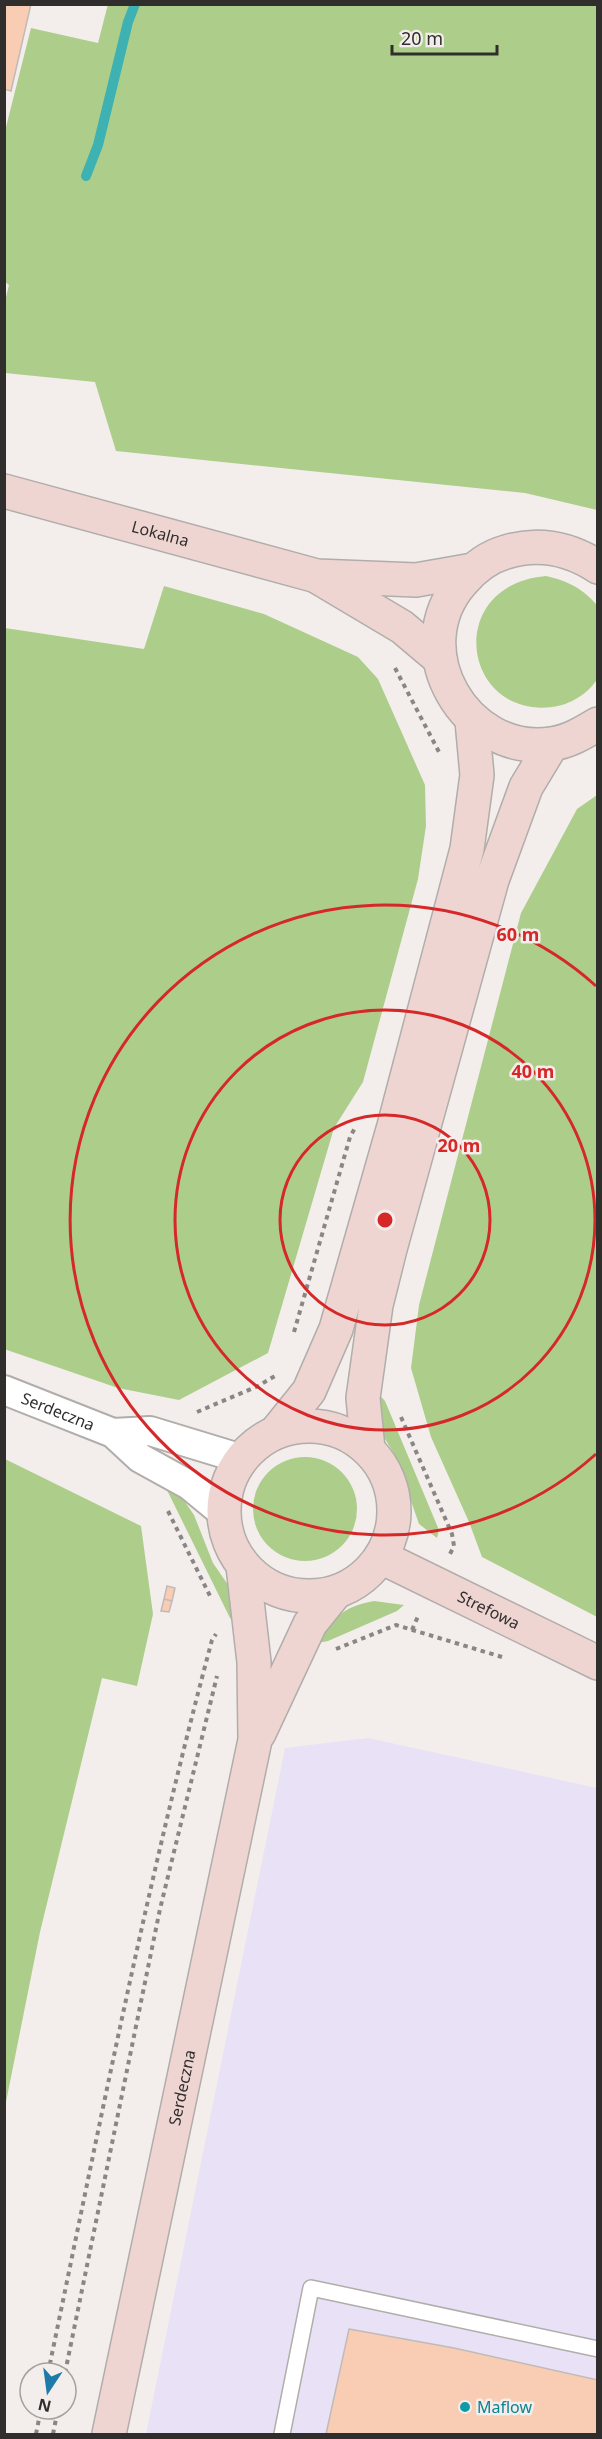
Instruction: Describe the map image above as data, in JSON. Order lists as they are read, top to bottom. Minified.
{"streets":{"street":["Lokalna","Serdeczna","Strefowa"]},"crossings":[["Serdeczna","Strefowa"]],"places":["Maflow"],"scale_bar":"20 m","north":"bottom","rings":["60 m","40 m","20 m"]}
